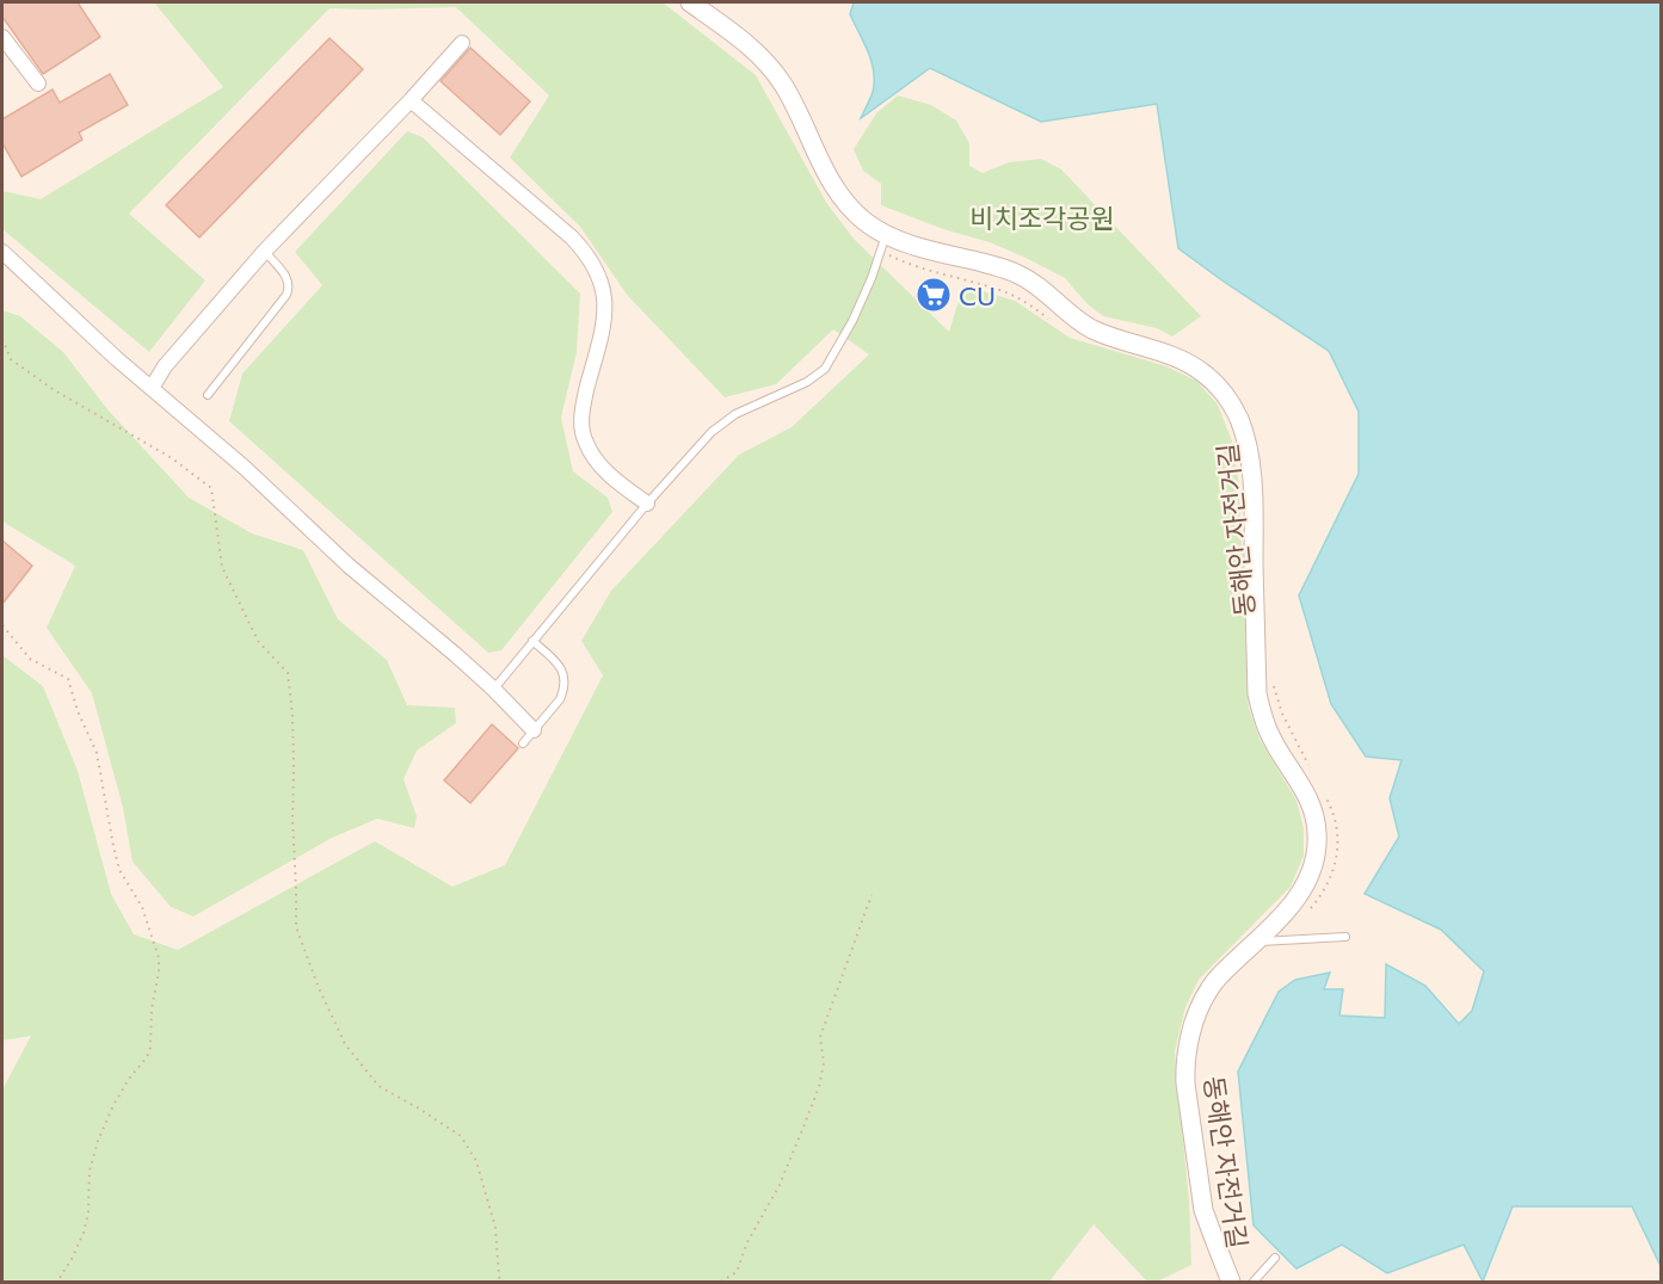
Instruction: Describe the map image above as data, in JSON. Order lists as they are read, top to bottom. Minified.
{"parks":["비치조각공원"],"places":{"supermarket":["CU"]}}
